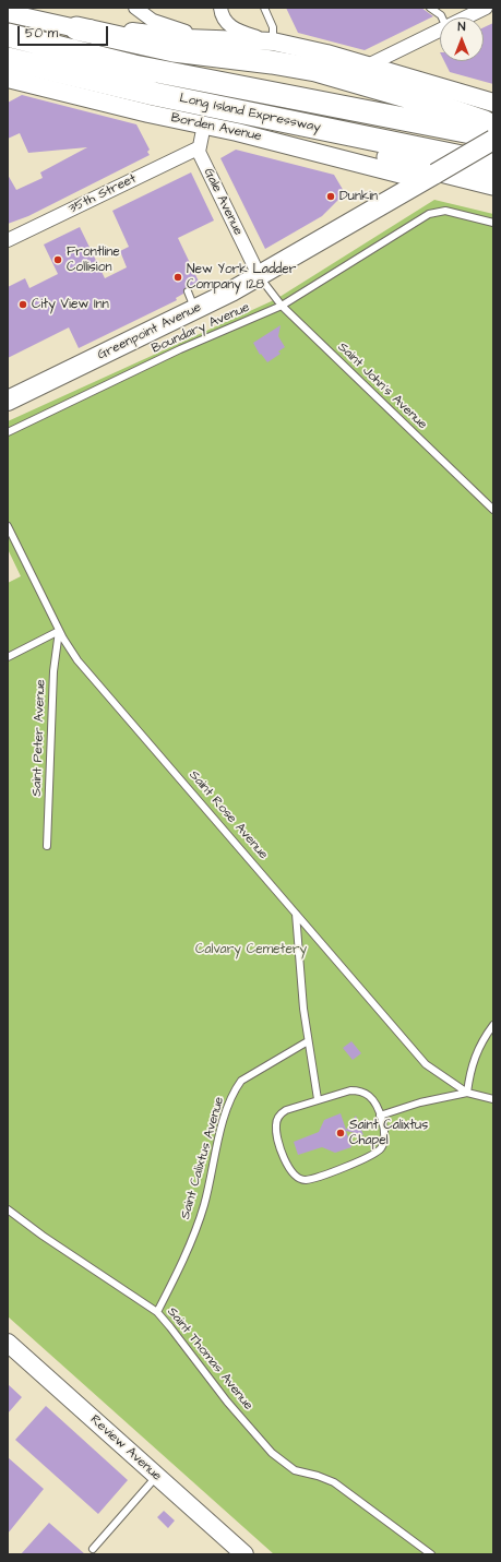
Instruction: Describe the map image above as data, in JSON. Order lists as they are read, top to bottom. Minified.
{"streets":{"highway":["Long Island Expressway"],"main road":["Borden Avenue","Greenpoint Avenue","Review Avenue"],"street":["35th Street","Gale Avenue"],"lane":["Boundary Avenue","Saint John's Avenue","Saint Peter Avenue","Saint Rose Avenue","Saint Calixtus Avenue","Saint Thomas Avenue"]},"crossings":[["Long Island Expressway","Borden Avenue"],["Borden Avenue","Greenpoint Avenue"],["35th Street","Gale Avenue"],["Gale Avenue","Greenpoint Avenue"],["Gale Avenue","Saint John's Avenue"],["Boundary Avenue","Saint John's Avenue"],["Greenpoint Avenue","Saint John's Avenue"],["Saint Peter Avenue","Saint Rose Avenue"],["Saint Calixtus Avenue","Saint Thomas Avenue"]],"parks":["Calvary Cemetery"],"places":["Dunkin","Frontline Collision","New York Ladder Company 128","City View Inn","Saint Calixtus Chapel"],"scale_bar":"50 m","north":"top"}
